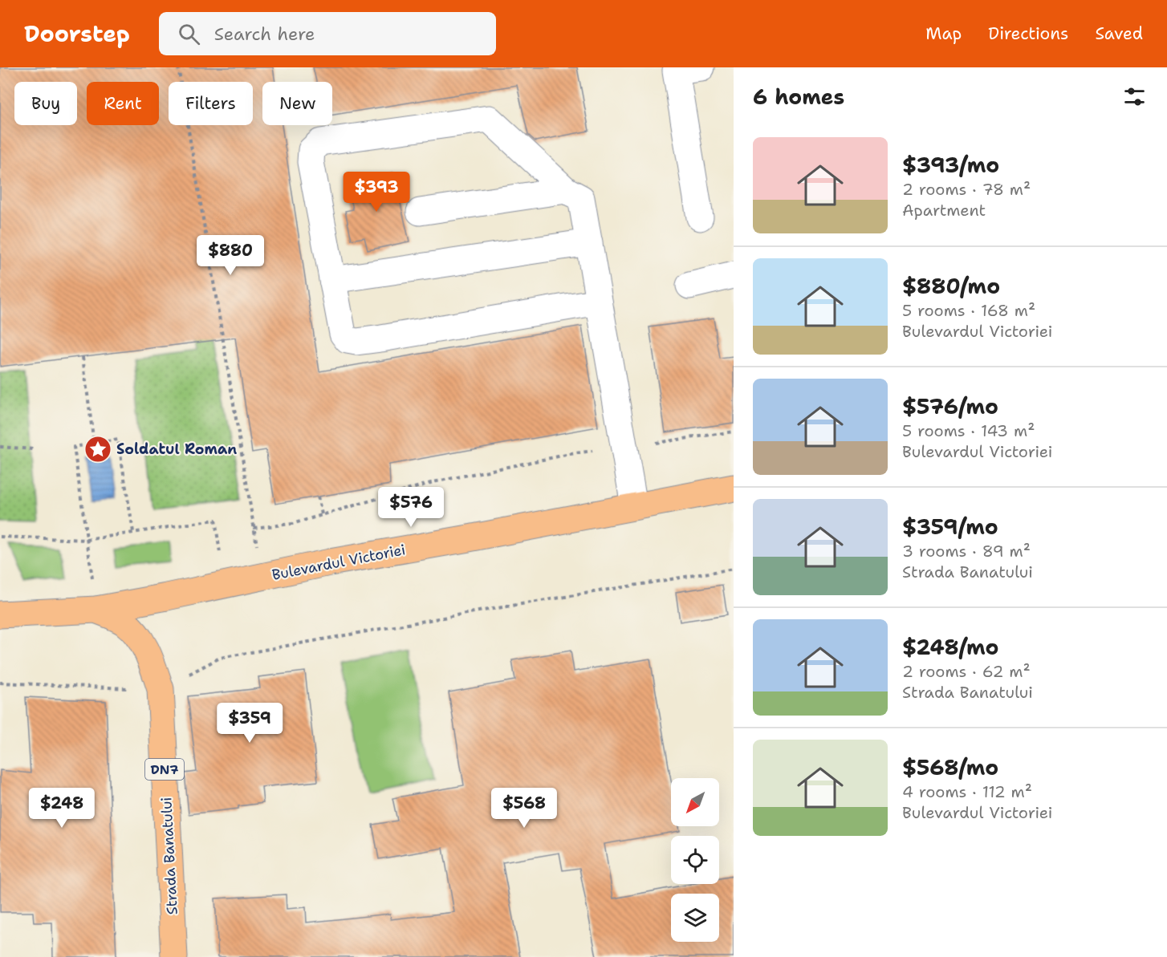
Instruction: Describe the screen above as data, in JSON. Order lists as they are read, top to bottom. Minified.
{"streets":{"main road":["Bulevardul Victoriei","DN7","Strada Banatului"]},"crossings":[["Bulevardul Victoriei","Strada Banatului"]],"places":{"place":["Soldatul Roman"]},"north":"bottom left","page":{"header":"Doorstep","search":"Search here","nav":["Map","Directions","Saved"],"heading":"6 homes","chip":["Buy","Rent","Filters","New"],"list":[{"name":"$393/mo","note":"2 rooms · 78 m² · Apartment"},{"name":"$880/mo","note":"5 rooms · 168 m² · Bulevardul Victoriei"},{"name":"$576/mo","note":"5 rooms · 143 m² · Bulevardul Victoriei"},{"name":"$359/mo","note":"3 rooms · 89 m² · Strada Banatului"},{"name":"$248/mo","note":"2 rooms · 62 m² · Strada Banatului"},{"name":"$568/mo","note":"4 rooms · 112 m² · Bulevardul Victoriei"}],"price":["$393","$880","$576","$359","$248","$568"]}}
